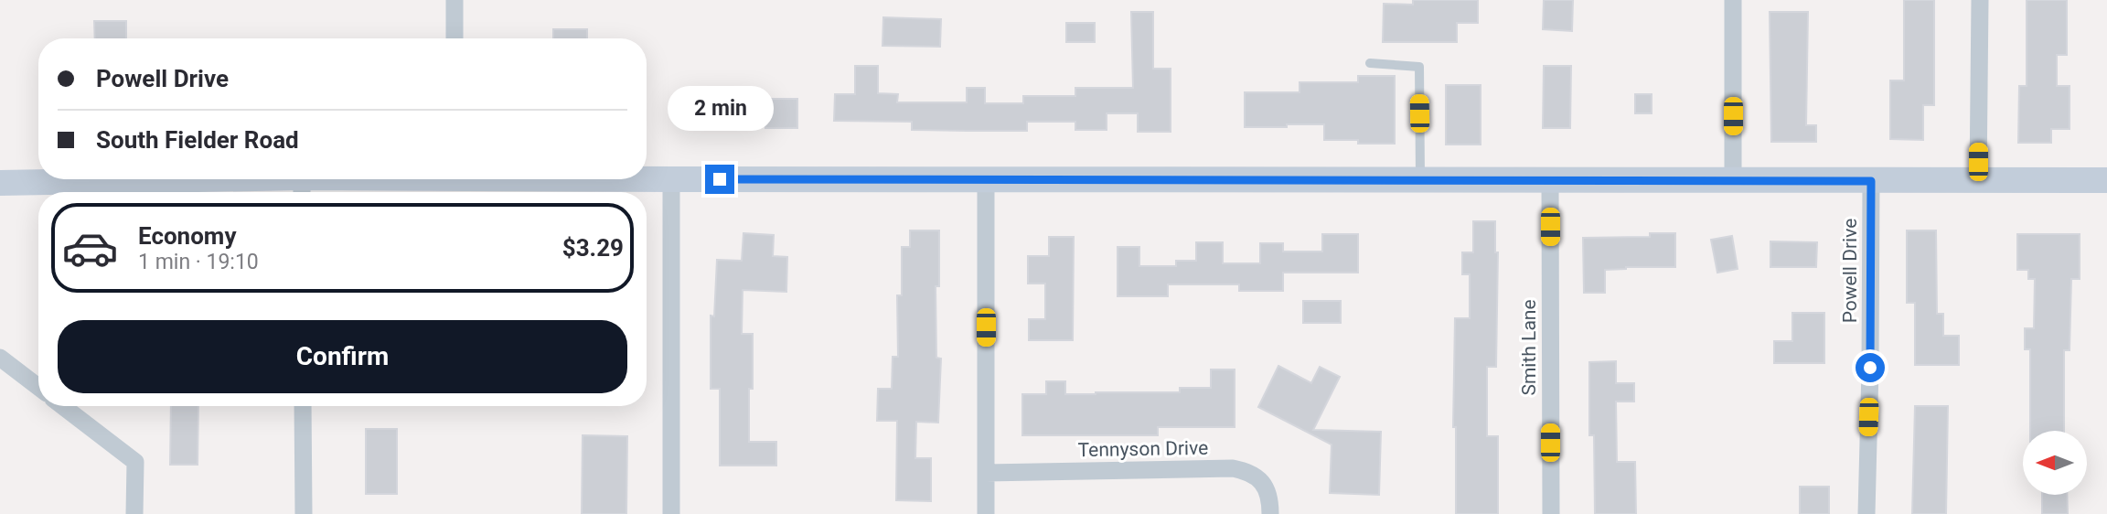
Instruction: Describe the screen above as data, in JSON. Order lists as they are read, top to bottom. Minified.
{"streets":{"street":["Powell Drive","Smith Lane","Tennyson Drive"]},"north":"left","page":{"banner":["Powell Drive","South Fielder Road"],"bubble":"2 min","list":[{"name":"Economy","note":"1 min · 19:10","value":"$3.29"}],"buttons":"Confirm"}}
